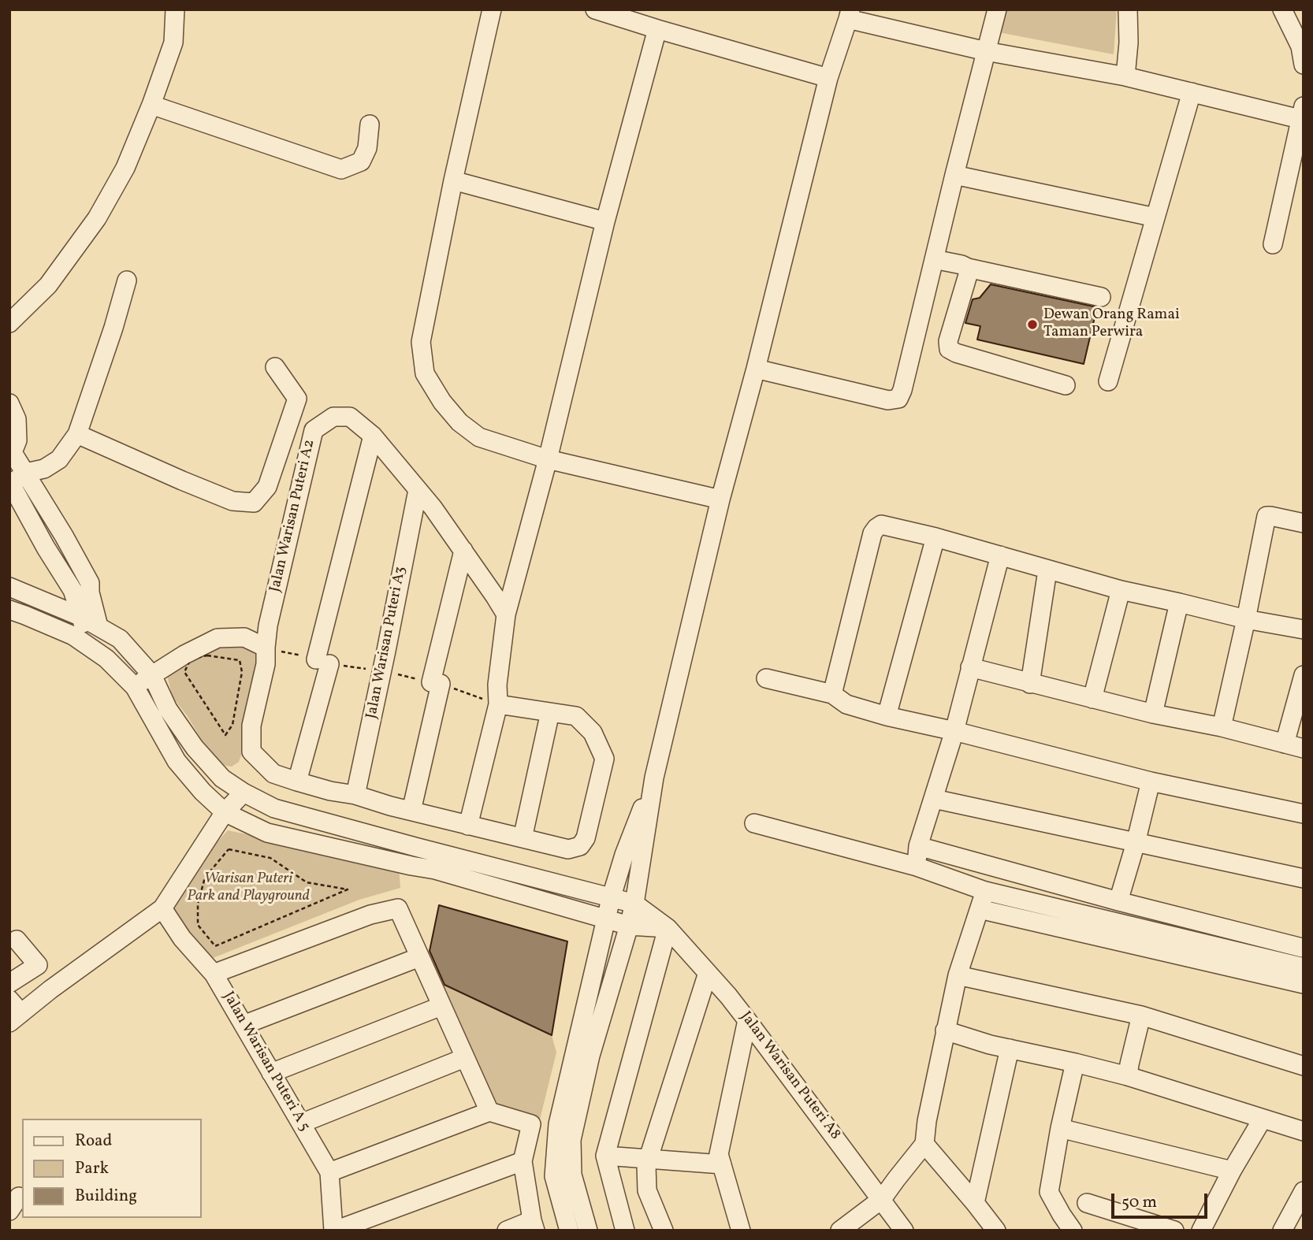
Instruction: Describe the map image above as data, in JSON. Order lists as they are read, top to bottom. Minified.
{"streets":{"street":["Jalan Warisan Puteri A2","Jalan Warisan Puteri A3","Jalan Warisan Puteri A 5","Jalan Warisan Puteri A8"]},"parks":["Warisan Puteri Park and Playground"],"places":["Dewan Orang Ramai Taman Perwira"],"legend":["Road","Park","Building"],"scale_bar":"50 m"}
